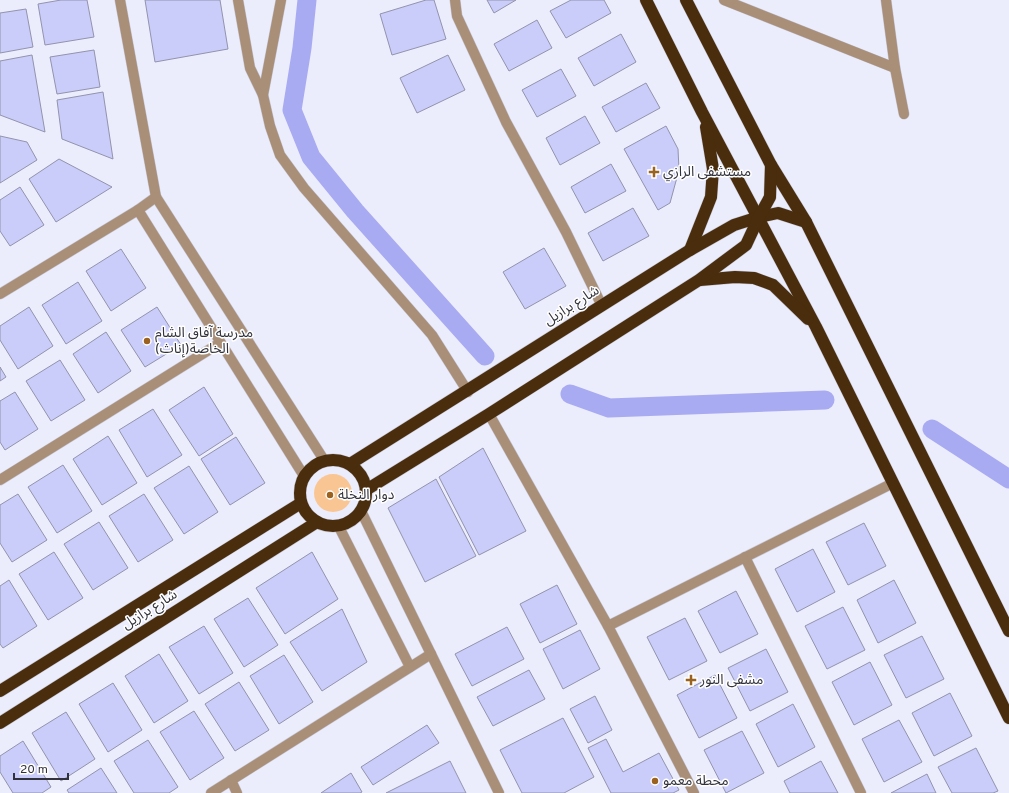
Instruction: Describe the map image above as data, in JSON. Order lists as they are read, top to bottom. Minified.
{"streets":{"highway":["شارع برازيل"]},"places":{"health":["مستشفى الرازي","مشفى النور"],"other":["مدرسة آفاق الشام الخاصة(إناث)","دوار النخلة","محطة معمو"]},"scale_bar":"20 m"}
